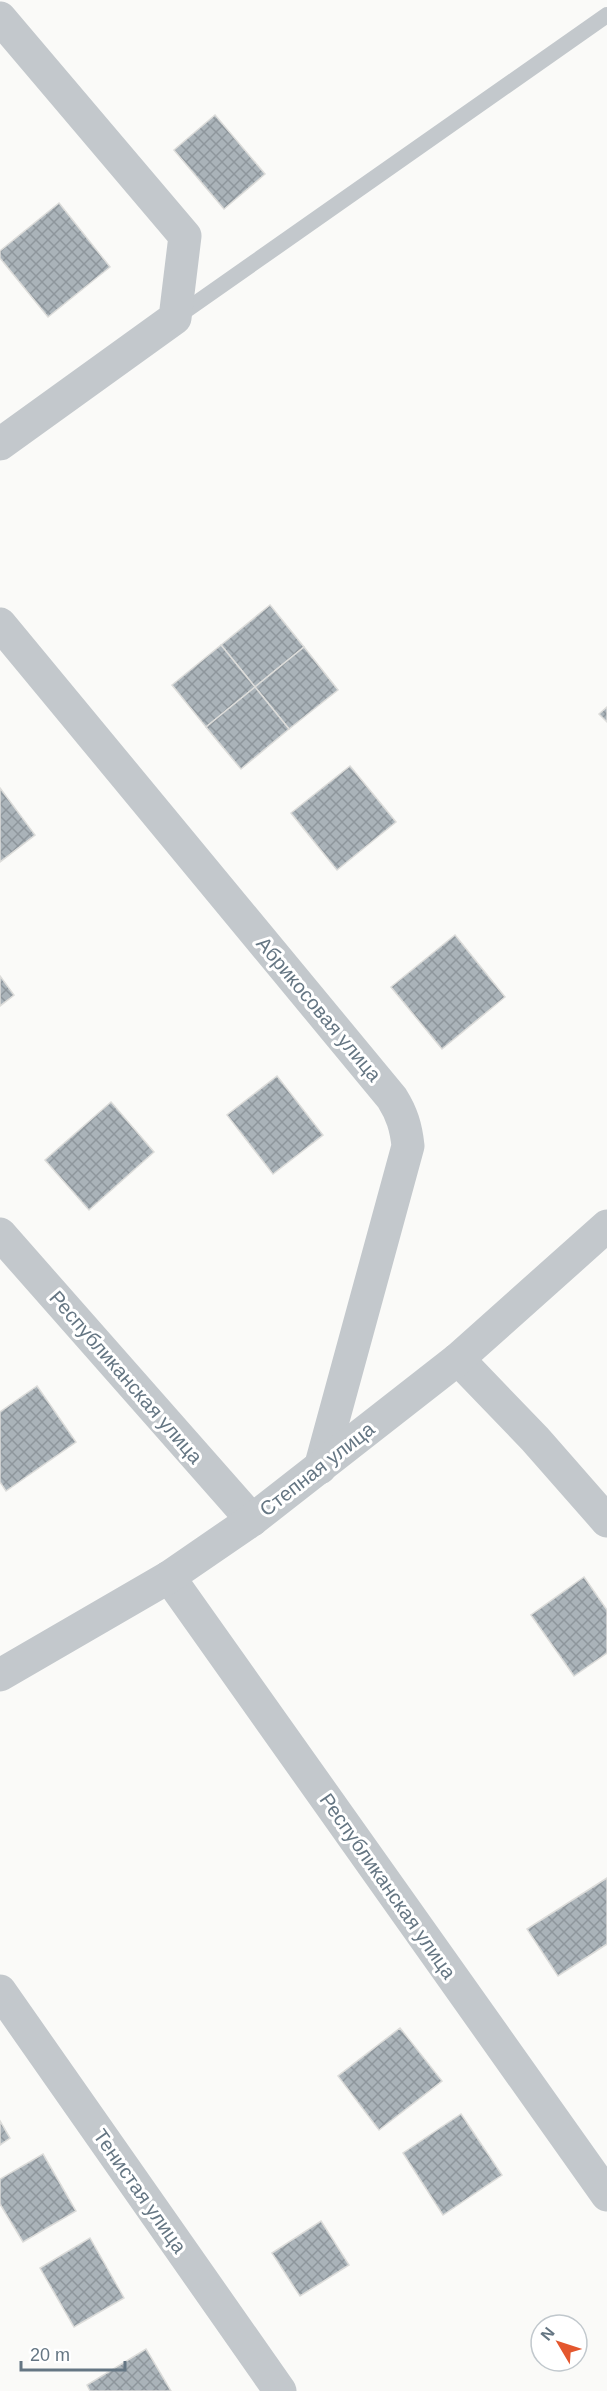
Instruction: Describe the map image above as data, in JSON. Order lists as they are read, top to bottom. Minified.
{"streets":{"street":["Абрикосовая улица","Республиканская улица","Степная улица","Тенистая улица"]},"crossings":[["Абрикосовая улица","Степная улица"],["Республиканская улица","Степная улица"]],"scale_bar":"20 m","north":"top left"}
